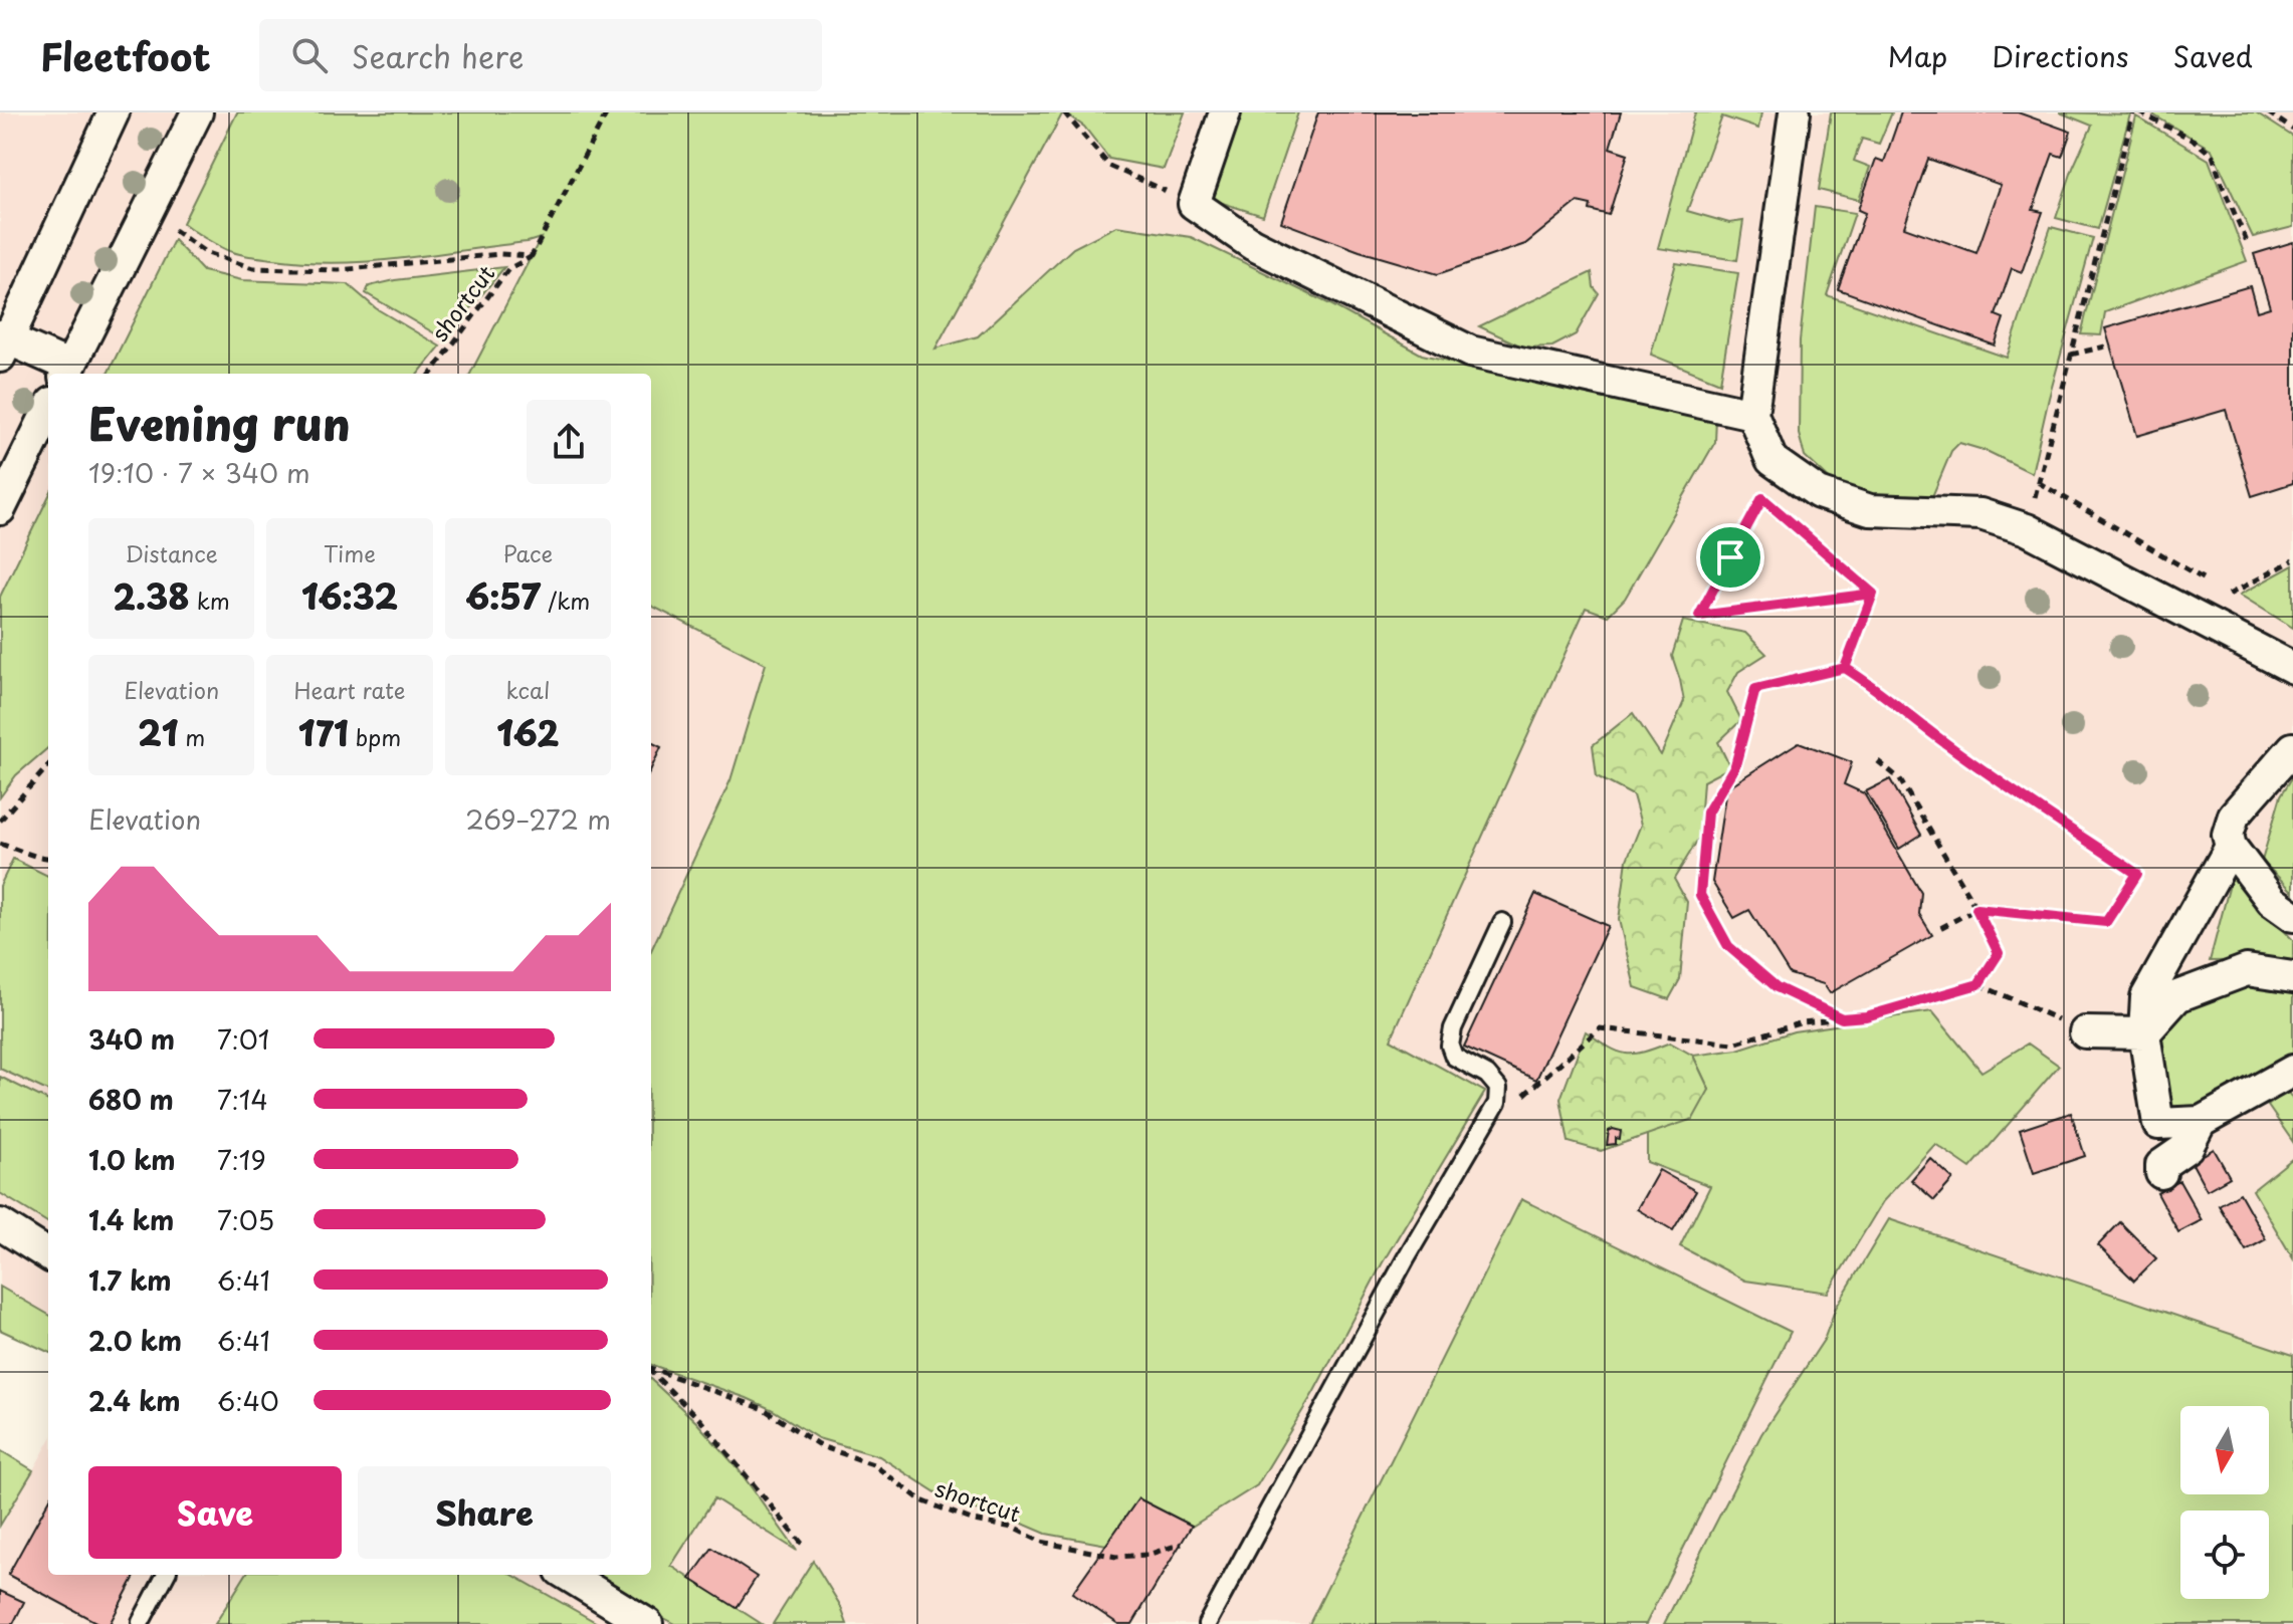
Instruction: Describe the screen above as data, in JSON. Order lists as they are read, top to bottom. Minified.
{"streets":{"path":["shortcut"]},"north":"bottom","page":{"header":"Fleetfoot","search":"Search here","nav":["Map","Directions","Saved"],"heading":["Evening run","19:10 · 7 × 340 m"],"stats":[["Distance","2.38 km"],["Time","16:32"],["Pace","6:57 /km"],["Elevation","21 m"],["Heart rate","171 bpm"],["kcal","162"]],"chart":["Elevation","269–272 m"],"list":[{"name":"340 m","note":"7:01"},{"name":"680 m","note":"7:14"},{"name":"1.0 km","note":"7:19"},{"name":"1.4 km","note":"7:05"},{"name":"1.7 km","note":"6:41"},{"name":"2.0 km","note":"6:41"},{"name":"2.4 km","note":"6:40"}],"buttons":["Save","Share"]}}
